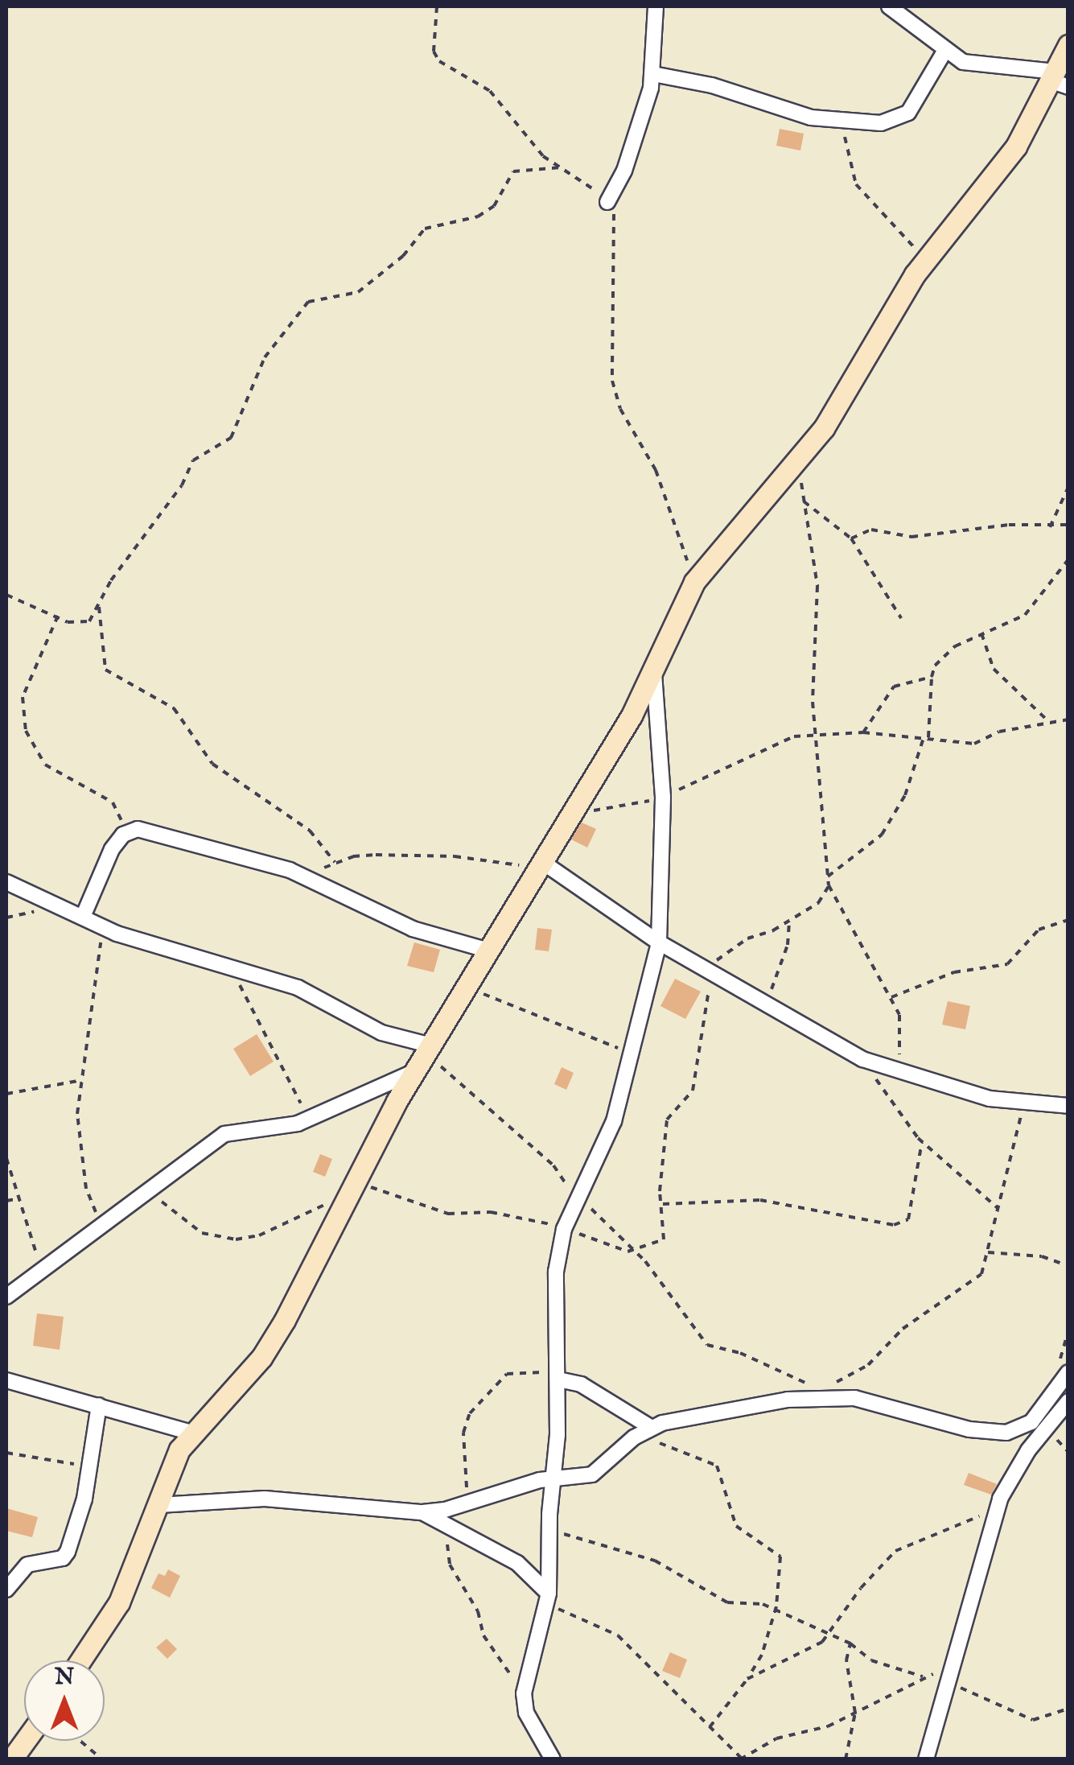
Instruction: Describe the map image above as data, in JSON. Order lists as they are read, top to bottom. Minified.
{"north":"top"}
